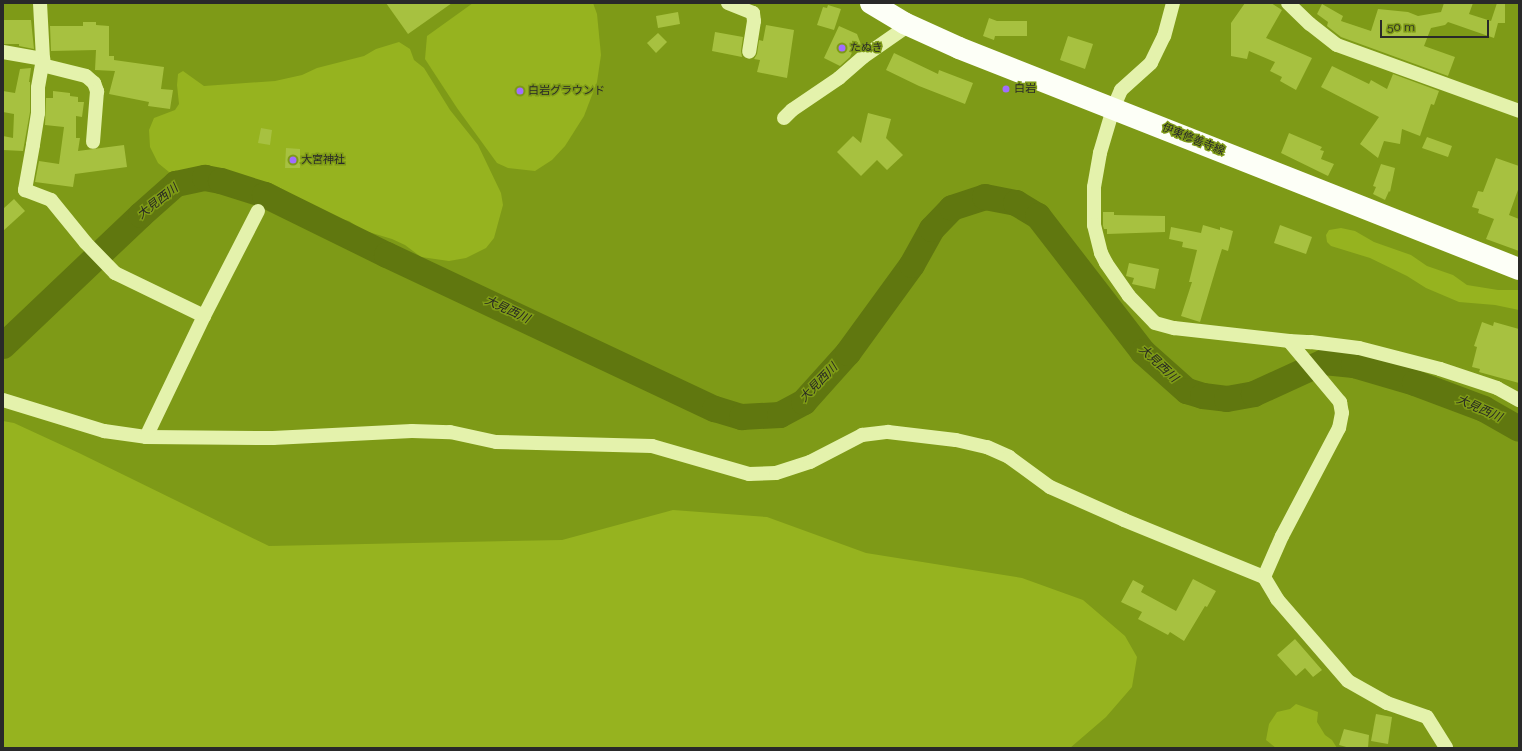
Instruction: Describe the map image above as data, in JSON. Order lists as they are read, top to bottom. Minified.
{"streets":{"main road":["伊東修善寺線"]},"water":["大見西川"],"places":["たぬき","白岩","白岩グラウンド","大宮神社"],"scale_bar":"50 m"}
